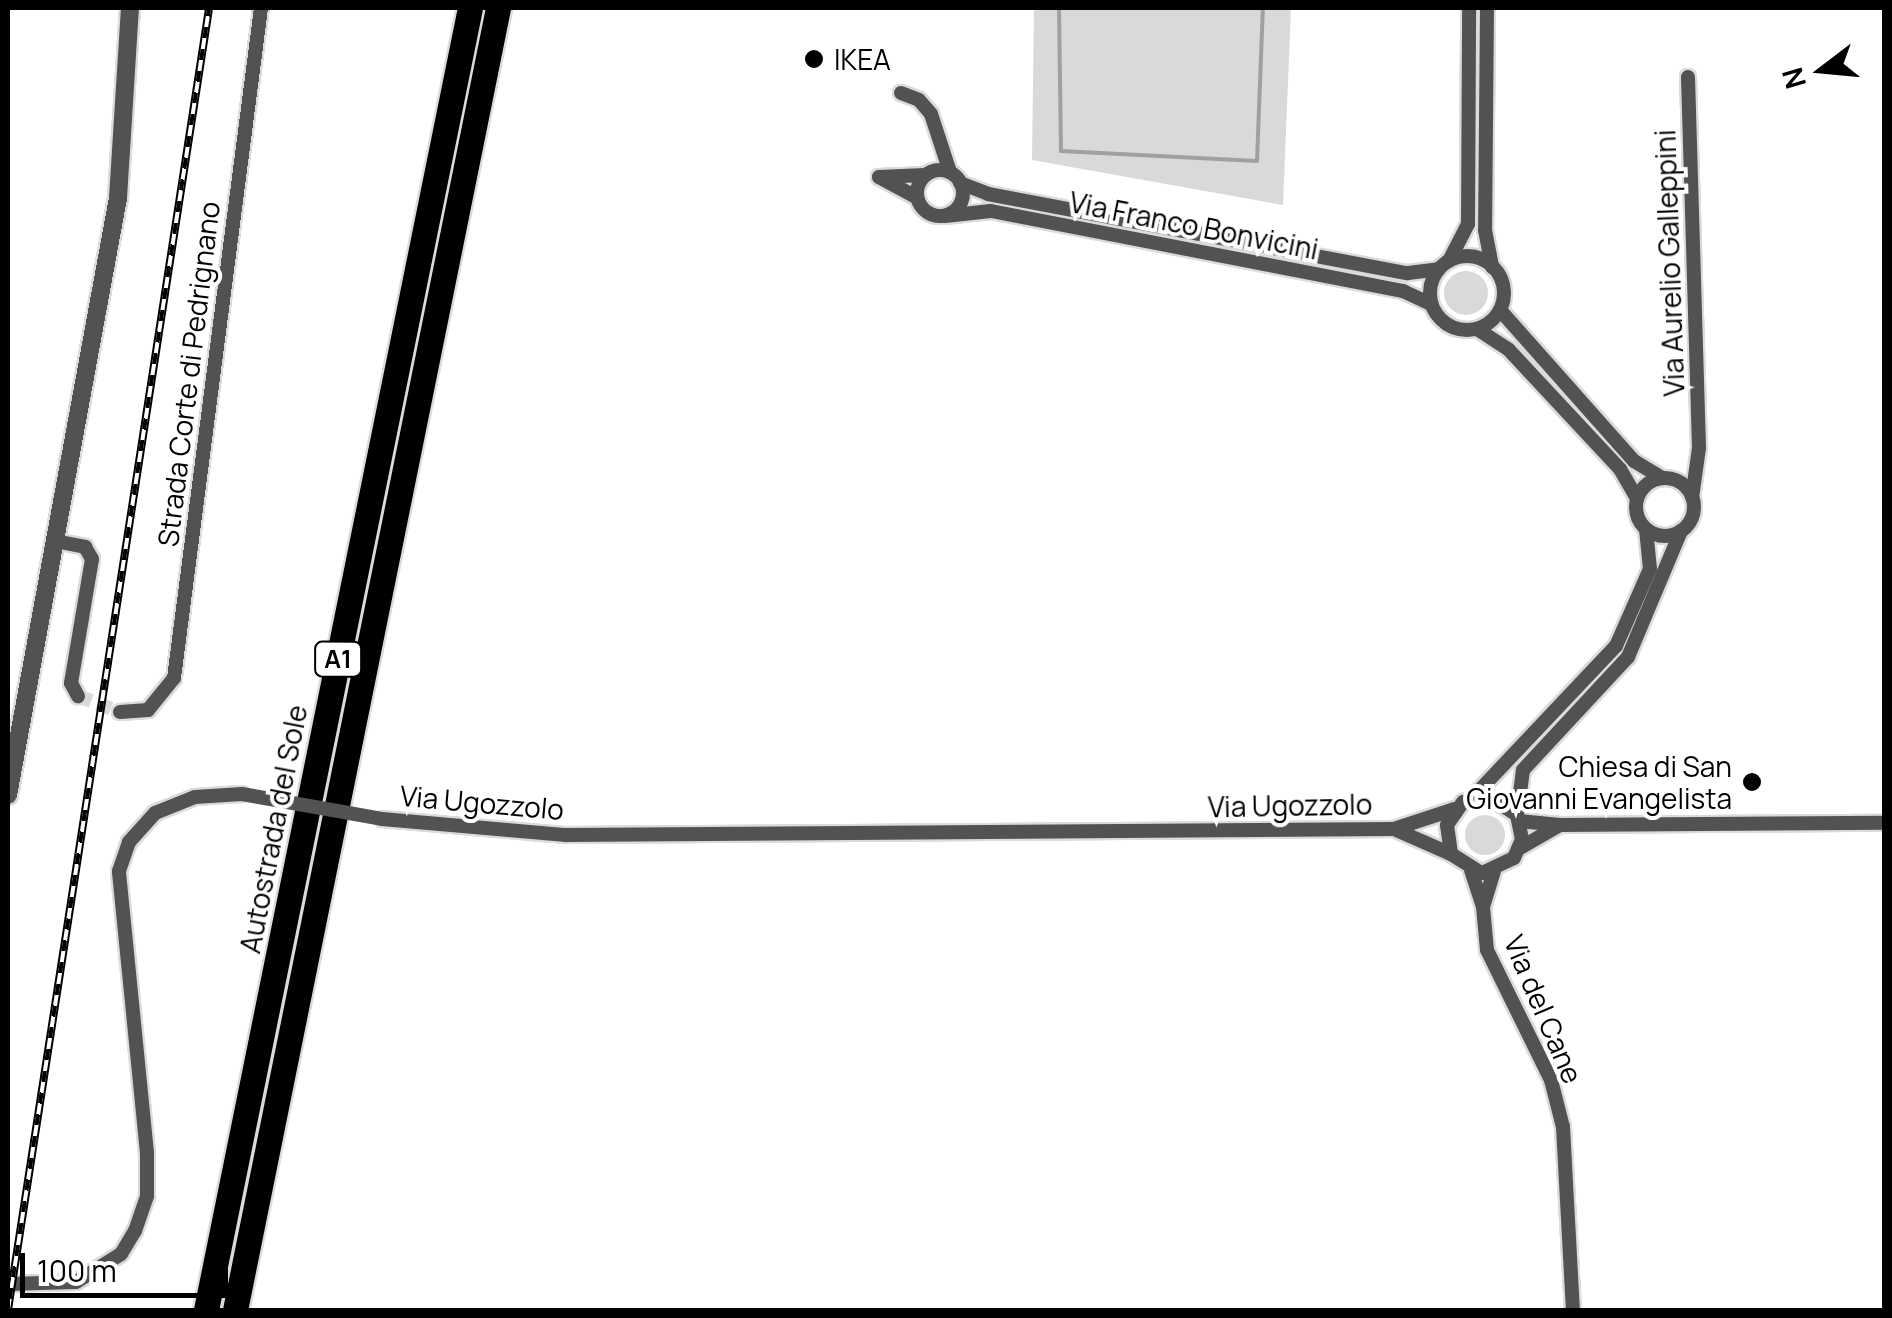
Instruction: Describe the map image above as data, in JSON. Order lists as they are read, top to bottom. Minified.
{"streets":{"highway":["A1","Autostrada del Sole"],"street":["Via Franco Bonvicini","Via Aurelio Galleppini","Strada Corte di Pedrignano","Via Ugozzolo","Via del Cane"]},"crossings":[["Via Aurelio Galleppini","Via Ugozzolo"],["Via Ugozzolo","Via del Cane"]],"places":["IKEA","Chiesa di San Giovanni Evangelista"],"scale_bar":"100 m","north":"left"}
